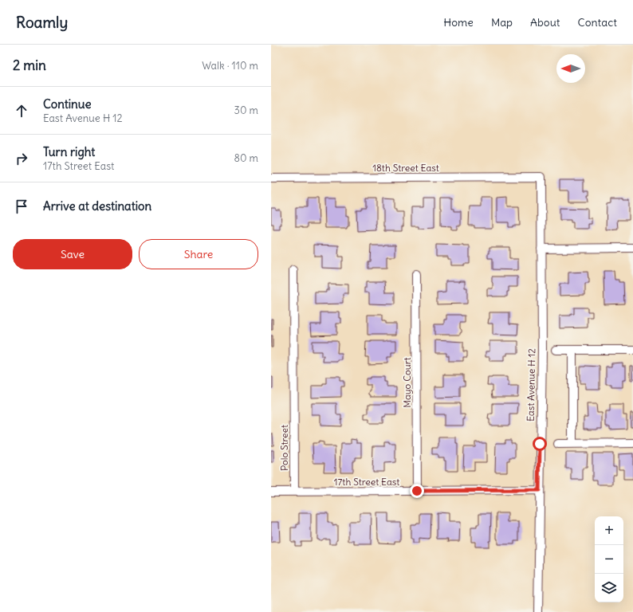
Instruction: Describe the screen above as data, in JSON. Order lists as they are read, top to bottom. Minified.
{"streets":{"street":["18th Street East","Mayo Court","East Avenue H 12","Polo Street","17th Street East"]},"crossings":[["18th Street East","East Avenue H 12"],["Mayo Court","17th Street East"],["East Avenue H 12","17th Street East"],["Polo Street","17th Street East"]],"north":"left","page":{"header":"Roamly","nav":["Home","Map","About","Contact"],"heading":["2 min","Walk · 110 m"],"list":[["Continue","East Avenue H 12","30 m"],["Turn right","17th Street East","80 m"],"Arrive at destination"],"buttons":["Save","Share"],"map_buttons":["+","−"]}}
